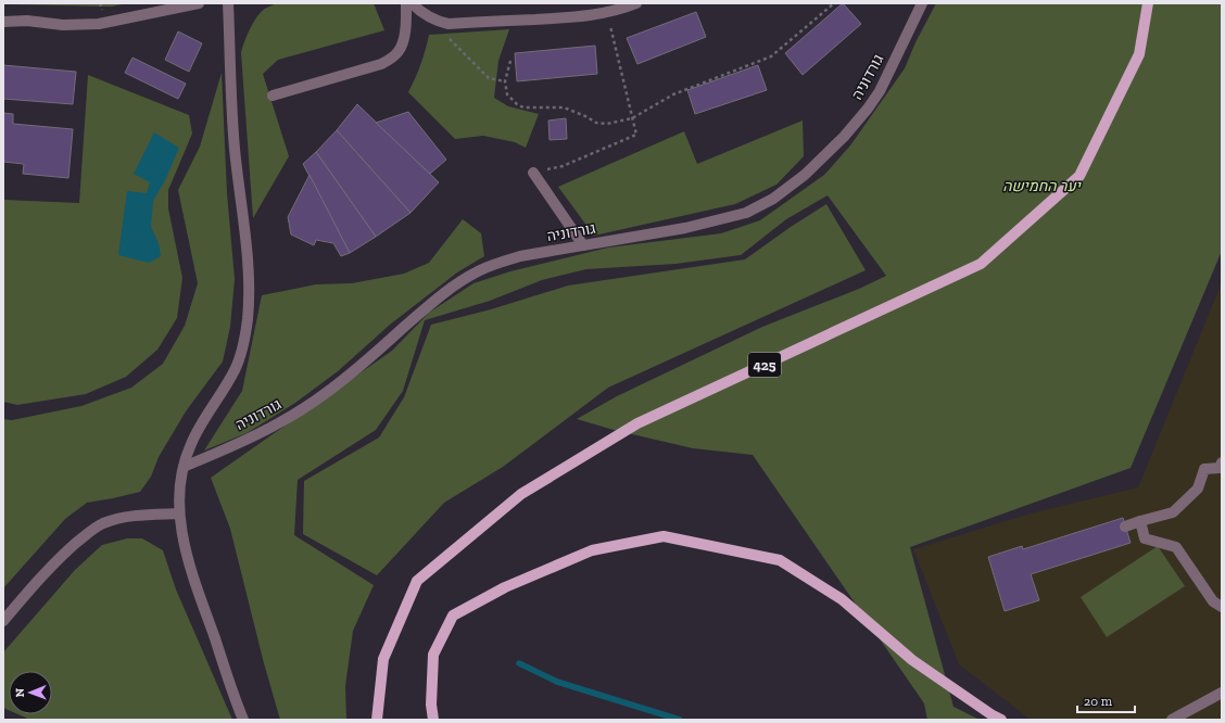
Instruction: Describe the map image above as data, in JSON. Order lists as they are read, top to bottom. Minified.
{"streets":{"main road":["425"],"street":["גורדוניה"]},"parks":["יער החמישה"],"scale_bar":"20 m","north":"left"}
